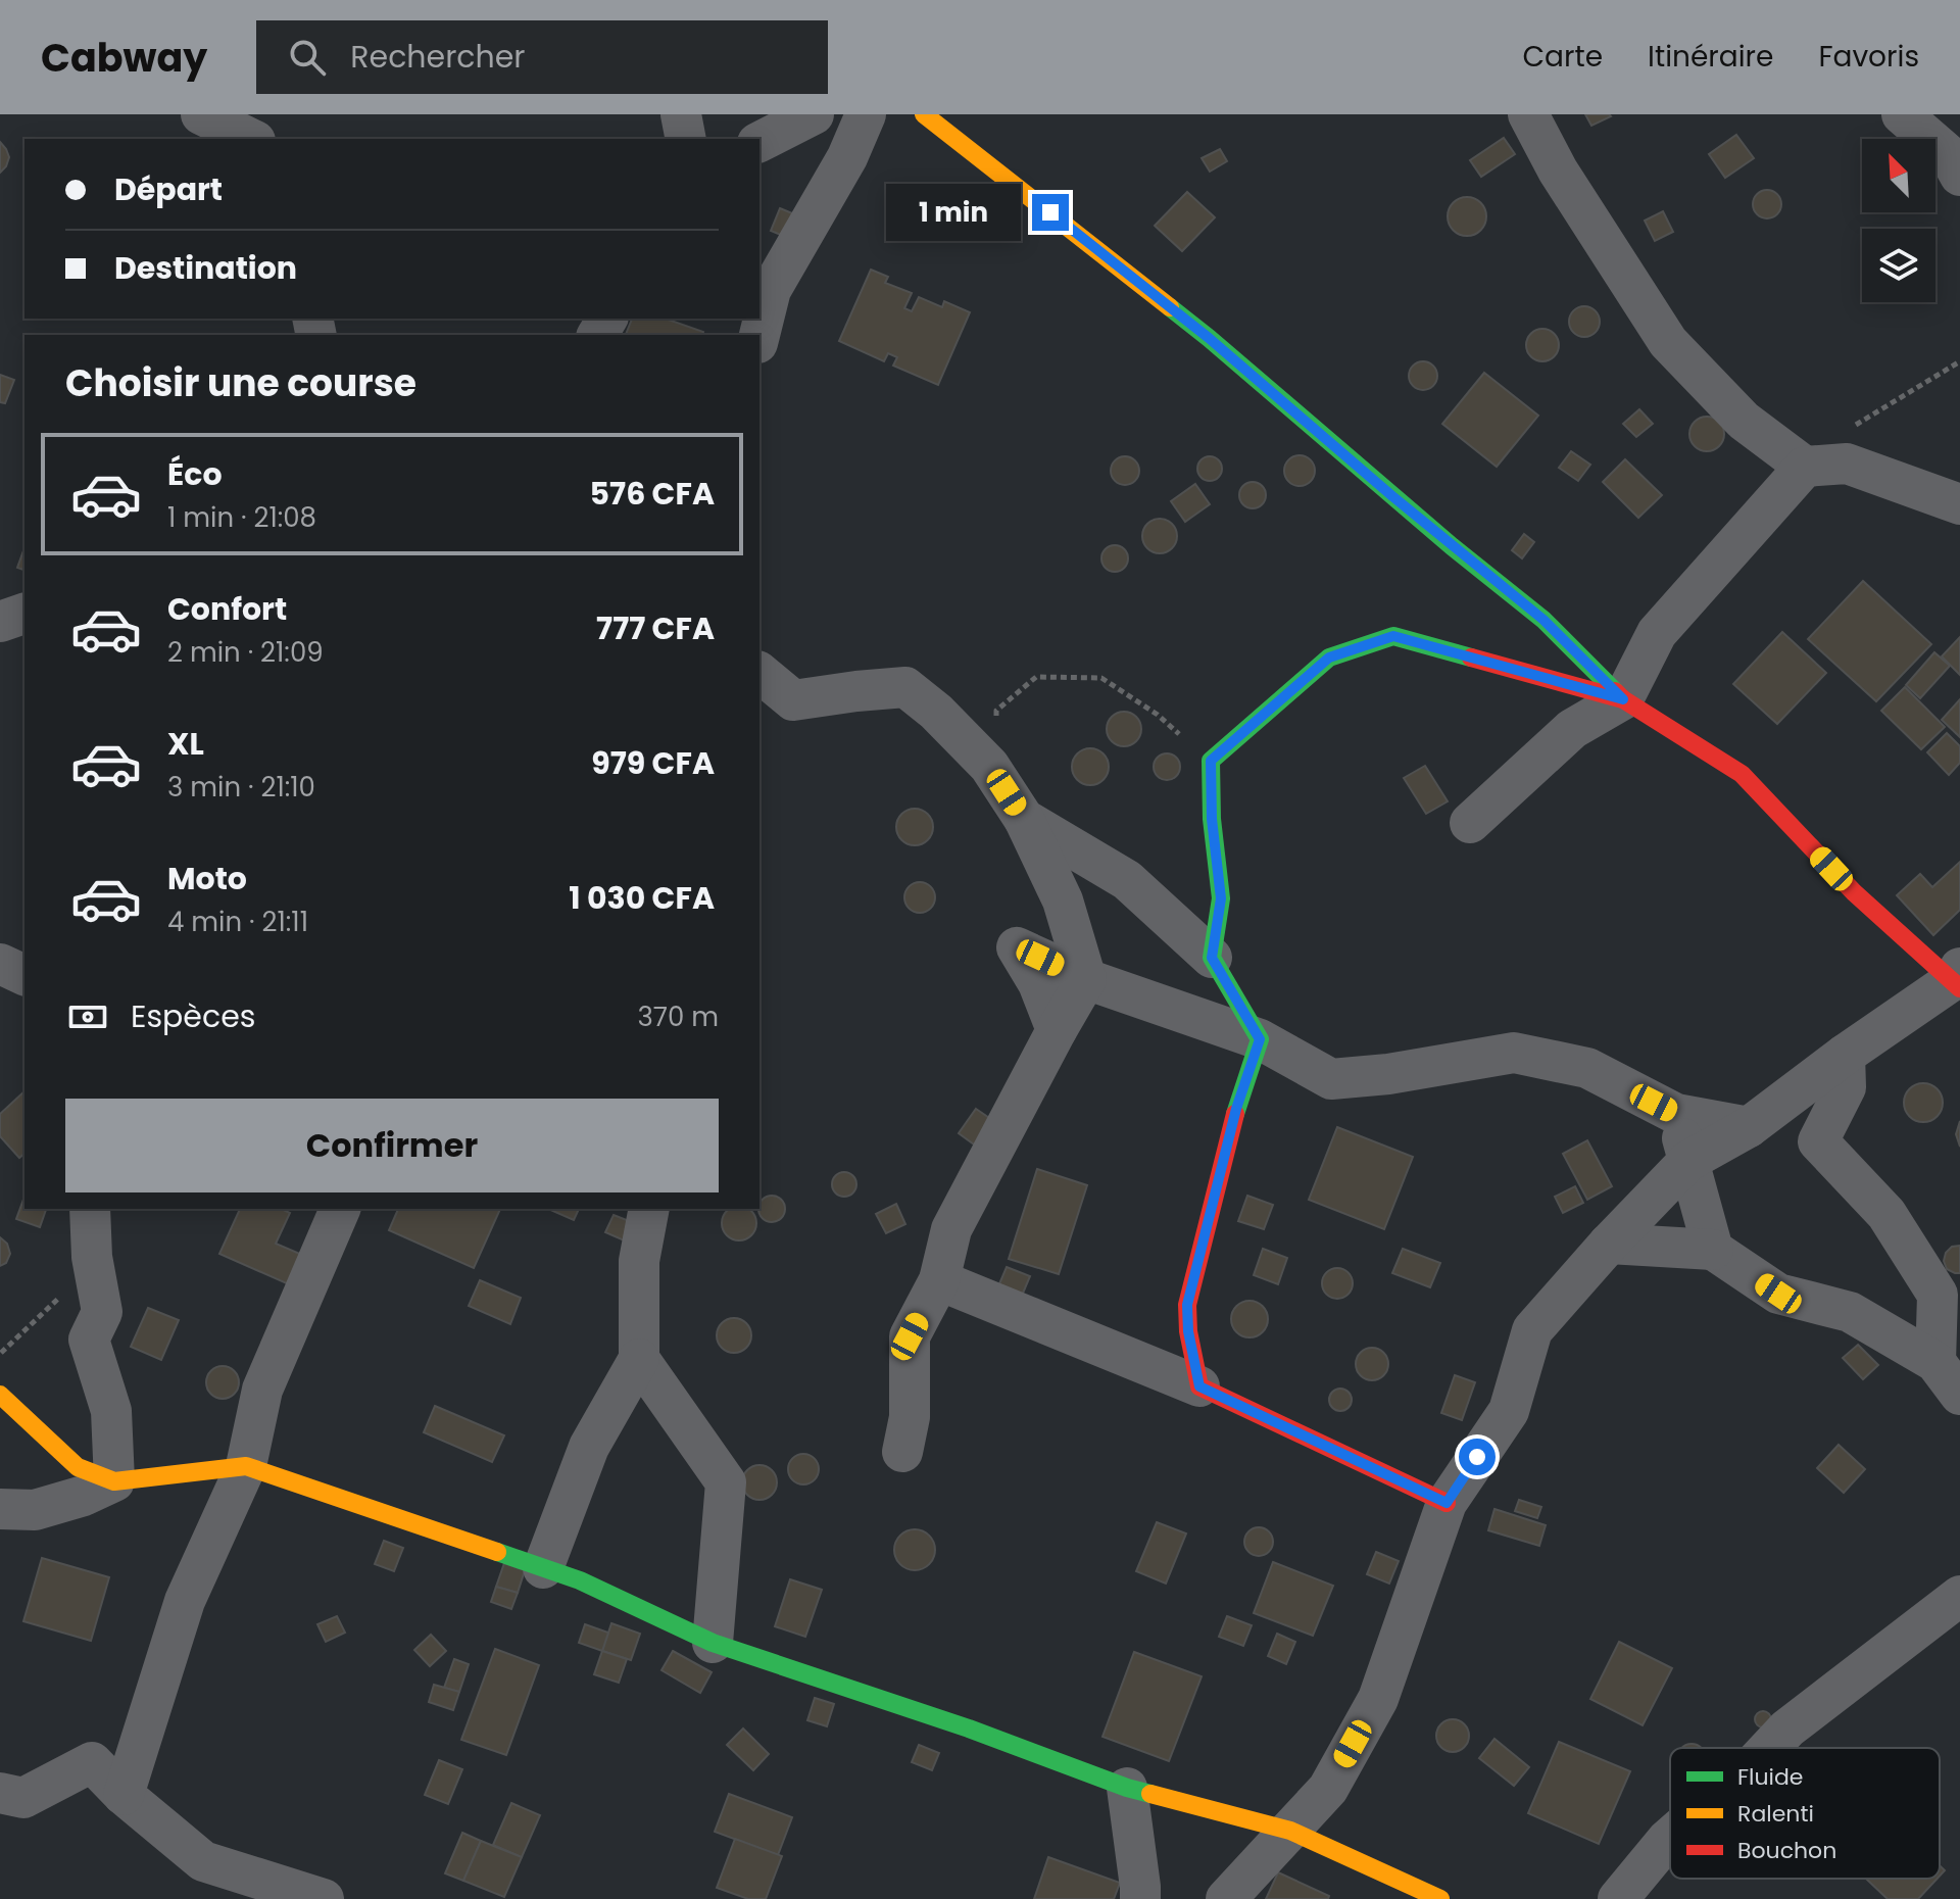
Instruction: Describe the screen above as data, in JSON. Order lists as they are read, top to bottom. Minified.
{"legend":["Fluide","Ralenti","Bouchon"],"north":"top left","page":{"header":"Cabway","search":"Rechercher","nav":["Carte","Itinéraire","Favoris"],"banner":["Départ","Destination"],"bubble":"1 min","heading":"Choisir une course","list":[{"name":"Éco","note":"1 min · 21:08","value":"576 CFA"},{"name":"Confort","note":"2 min · 21:09","value":"777 CFA"},{"name":"XL","note":"3 min · 21:10","value":"979 CFA"},{"name":"Moto","note":"4 min · 21:11","value":"1 030 CFA"}],"pay":["Espèces","370 m"],"buttons":"Confirmer"}}
